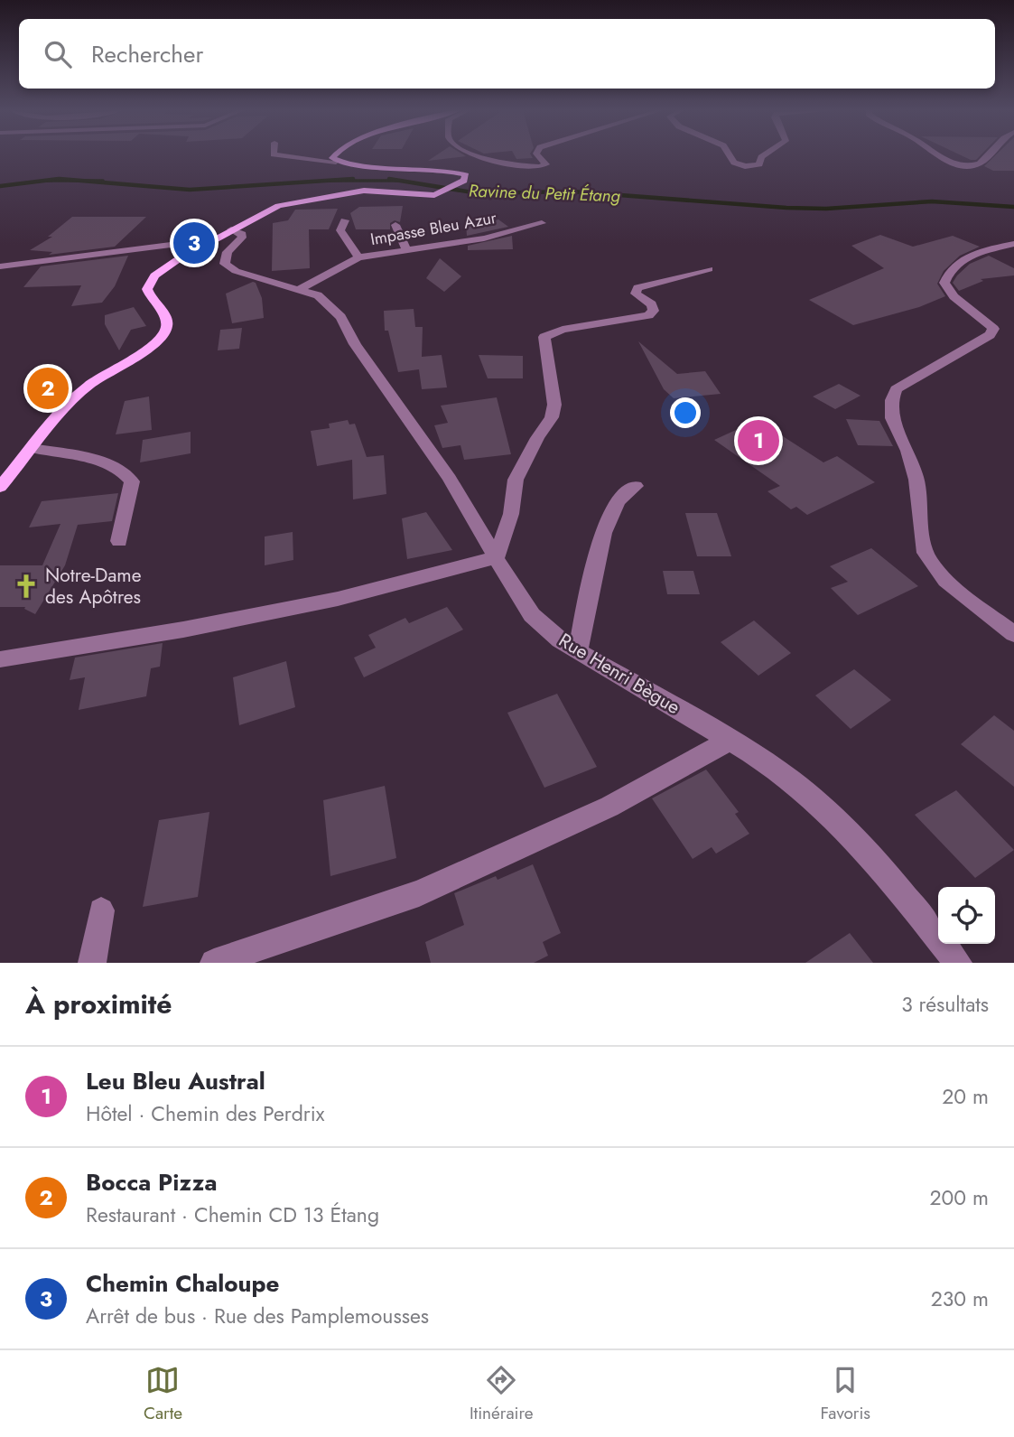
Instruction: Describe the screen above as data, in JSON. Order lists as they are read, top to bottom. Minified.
{"streets":{"street":["Impasse Bleu Azur","Rue Henri Bègue"]},"crossings":[["Impasse Bleu Azur","Rue Henri Bègue"]],"water":["Ravine du Petit Étang"],"places":{"church":["Notre-Dame des Apôtres"]},"page":{"search":"Rechercher","pins":["3","2","1"],"heading":["À proximité","3 résultats"],"list":[{"mark":"1","name":"Leu Bleu Austral","note":"Hôtel · Chemin des Perdrix","value":"20 m"},{"mark":"2","name":"Bocca Pizza","note":"Restaurant · Chemin CD 13 Étang","value":"200 m"},{"mark":"3","name":"Chemin Chaloupe","note":"Arrêt de bus · Rue des Pamplemousses","value":"230 m"}],"nav":["Carte","Itinéraire","Favoris"]}}
